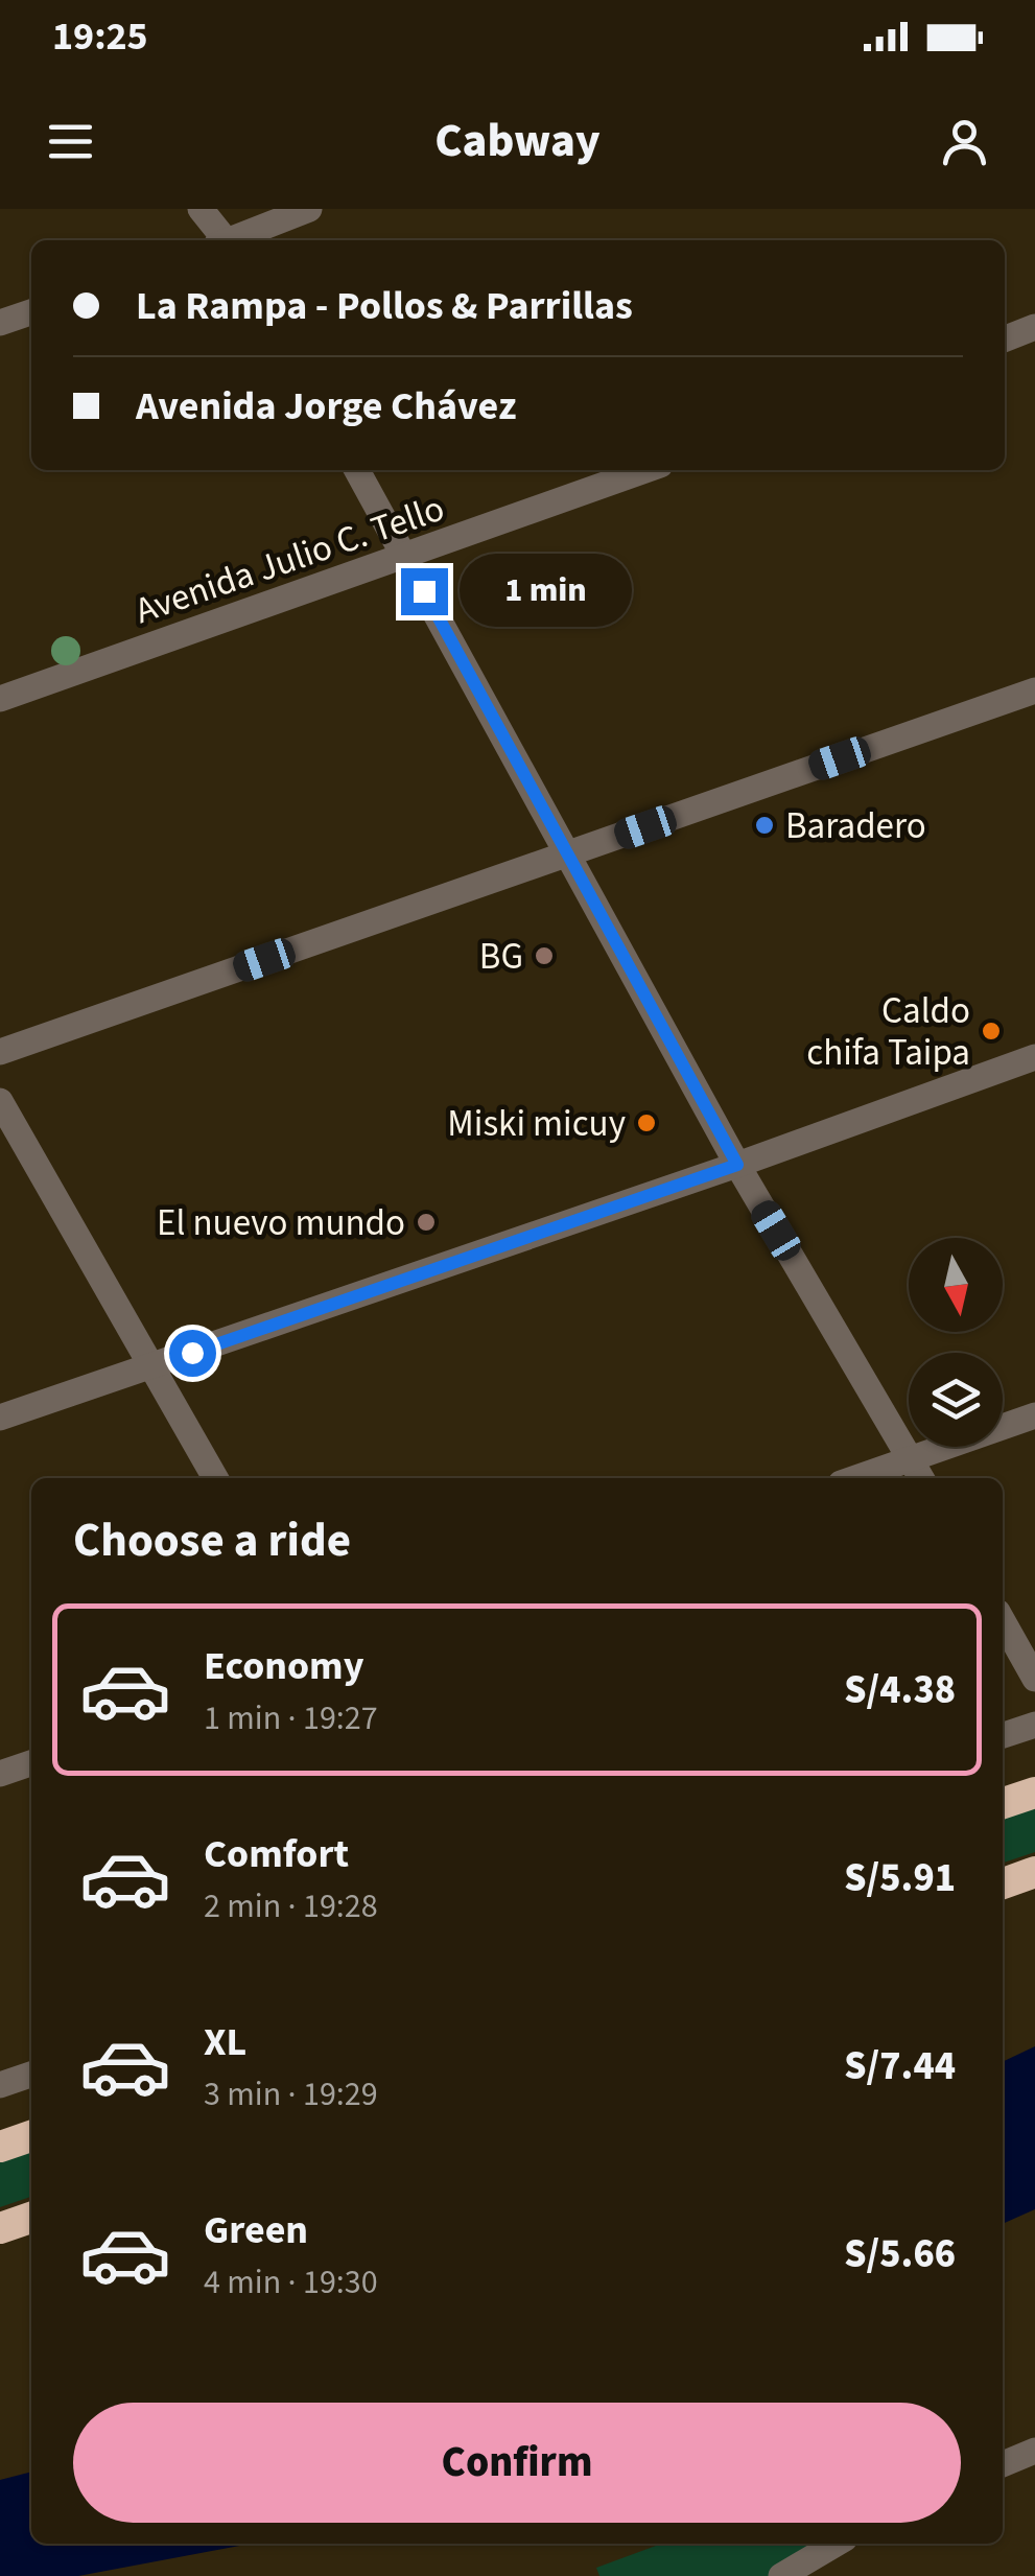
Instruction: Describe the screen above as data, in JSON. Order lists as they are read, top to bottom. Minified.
{"streets":{"street":["Avenida Julio C. Tello"]},"places":["Baradero","BG","Caldo chifa Taipa","Miski micuy","El nuevo mundo"],"north":"bottom","page":{"status":"19:25","header":"Cabway","banner":["La Rampa - Pollos & Parrillas","Avenida Jorge Chávez"],"bubble":"1 min","heading":"Choose a ride","list":[{"name":"Economy","note":"1 min · 19:27","value":"S/4.38"},{"name":"Comfort","note":"2 min · 19:28","value":"S/5.91"},{"name":"XL","note":"3 min · 19:29","value":"S/7.44"},{"name":"Green","note":"4 min · 19:30","value":"S/5.66"}],"buttons":"Confirm"}}
